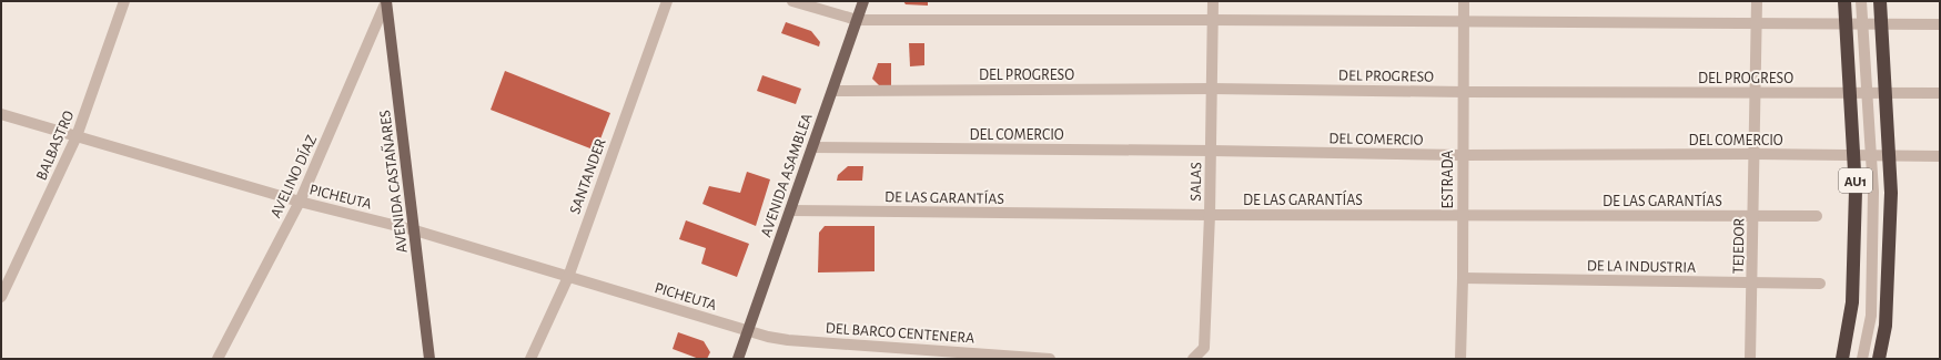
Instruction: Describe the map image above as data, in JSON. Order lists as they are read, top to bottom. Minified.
{"streets":{"highway":["AU1"],"main road":["AVENIDA ASAMBLEA","AVENIDA CASTAÑARES"],"street":["DEL PROGRESO","DEL COMERCIO","BALBASTRO","AVELINO DÍAZ","SANTANDER","ESTRADA","SALAS","PICHEUTA","DE LAS GARANTÍAS","TEJEDOR","DE LA INDUSTRIA","DEL BARCO CENTENERA"]},"crossings":[["DEL PROGRESO","AVENIDA ASAMBLEA"],["DEL PROGRESO","ESTRADA"],["DEL PROGRESO","SALAS"],["DEL PROGRESO","TEJEDOR"],["DEL COMERCIO","AVENIDA ASAMBLEA"],["DEL COMERCIO","ESTRADA"],["DEL COMERCIO","SALAS"],["DEL COMERCIO","TEJEDOR"],["BALBASTRO","PICHEUTA"],["AVENIDA ASAMBLEA","PICHEUTA"],["AVENIDA ASAMBLEA","DE LAS GARANTÍAS"],["AVENIDA ASAMBLEA","DEL BARCO CENTENERA"],["AVELINO DÍAZ","AVENIDA CASTAÑARES"],["AVELINO DÍAZ","PICHEUTA"],["SANTANDER","PICHEUTA"],["ESTRADA","DE LAS GARANTÍAS"],["ESTRADA","DE LA INDUSTRIA"],["AVENIDA CASTAÑARES","PICHEUTA"],["SALAS","DE LAS GARANTÍAS"],["PICHEUTA","DEL BARCO CENTENERA"],["DE LAS GARANTÍAS","TEJEDOR"],["TEJEDOR","DE LA INDUSTRIA"]]}
